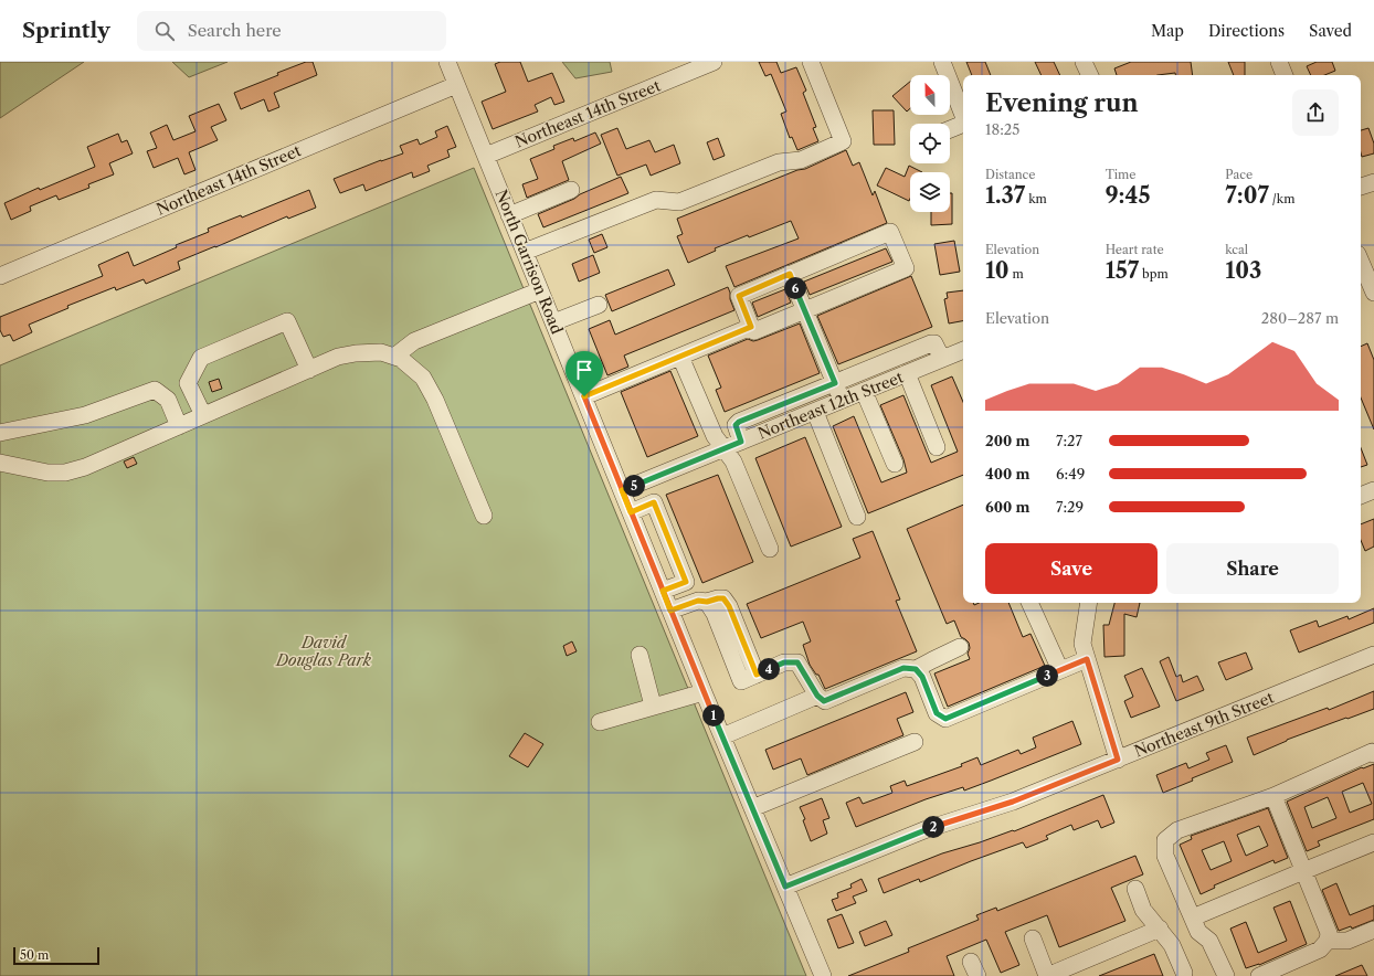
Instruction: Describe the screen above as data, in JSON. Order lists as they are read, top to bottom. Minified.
{"streets":{"street":["Northeast 14th Street","North Garrison Road","Northeast 12th Street","Northeast 9th Street"]},"crossings":[["Northeast 14th Street","North Garrison Road"],["North Garrison Road","Northeast 12th Street"],["North Garrison Road","Northeast 9th Street"]],"parks":["David Douglas Park"],"scale_bar":"50 m","north":"top","page":{"header":"Sprintly","search":"Search here","nav":["Map","Directions","Saved"],"heading":["Evening run","18:25"],"stats":[["Distance","1.37 km"],["Time","9:45"],["Pace","7:07 /km"],["Elevation","10 m"],["Heart rate","157 bpm"],["kcal","103"]],"pins":["6","5","4","3","1","2"],"chart":["Elevation","280–287 m"],"list":[{"name":"200 m","note":"7:27"},{"name":"400 m","note":"6:49"},{"name":"600 m","note":"7:29"}],"buttons":["Save","Share"],"scale":"50 m"}}
